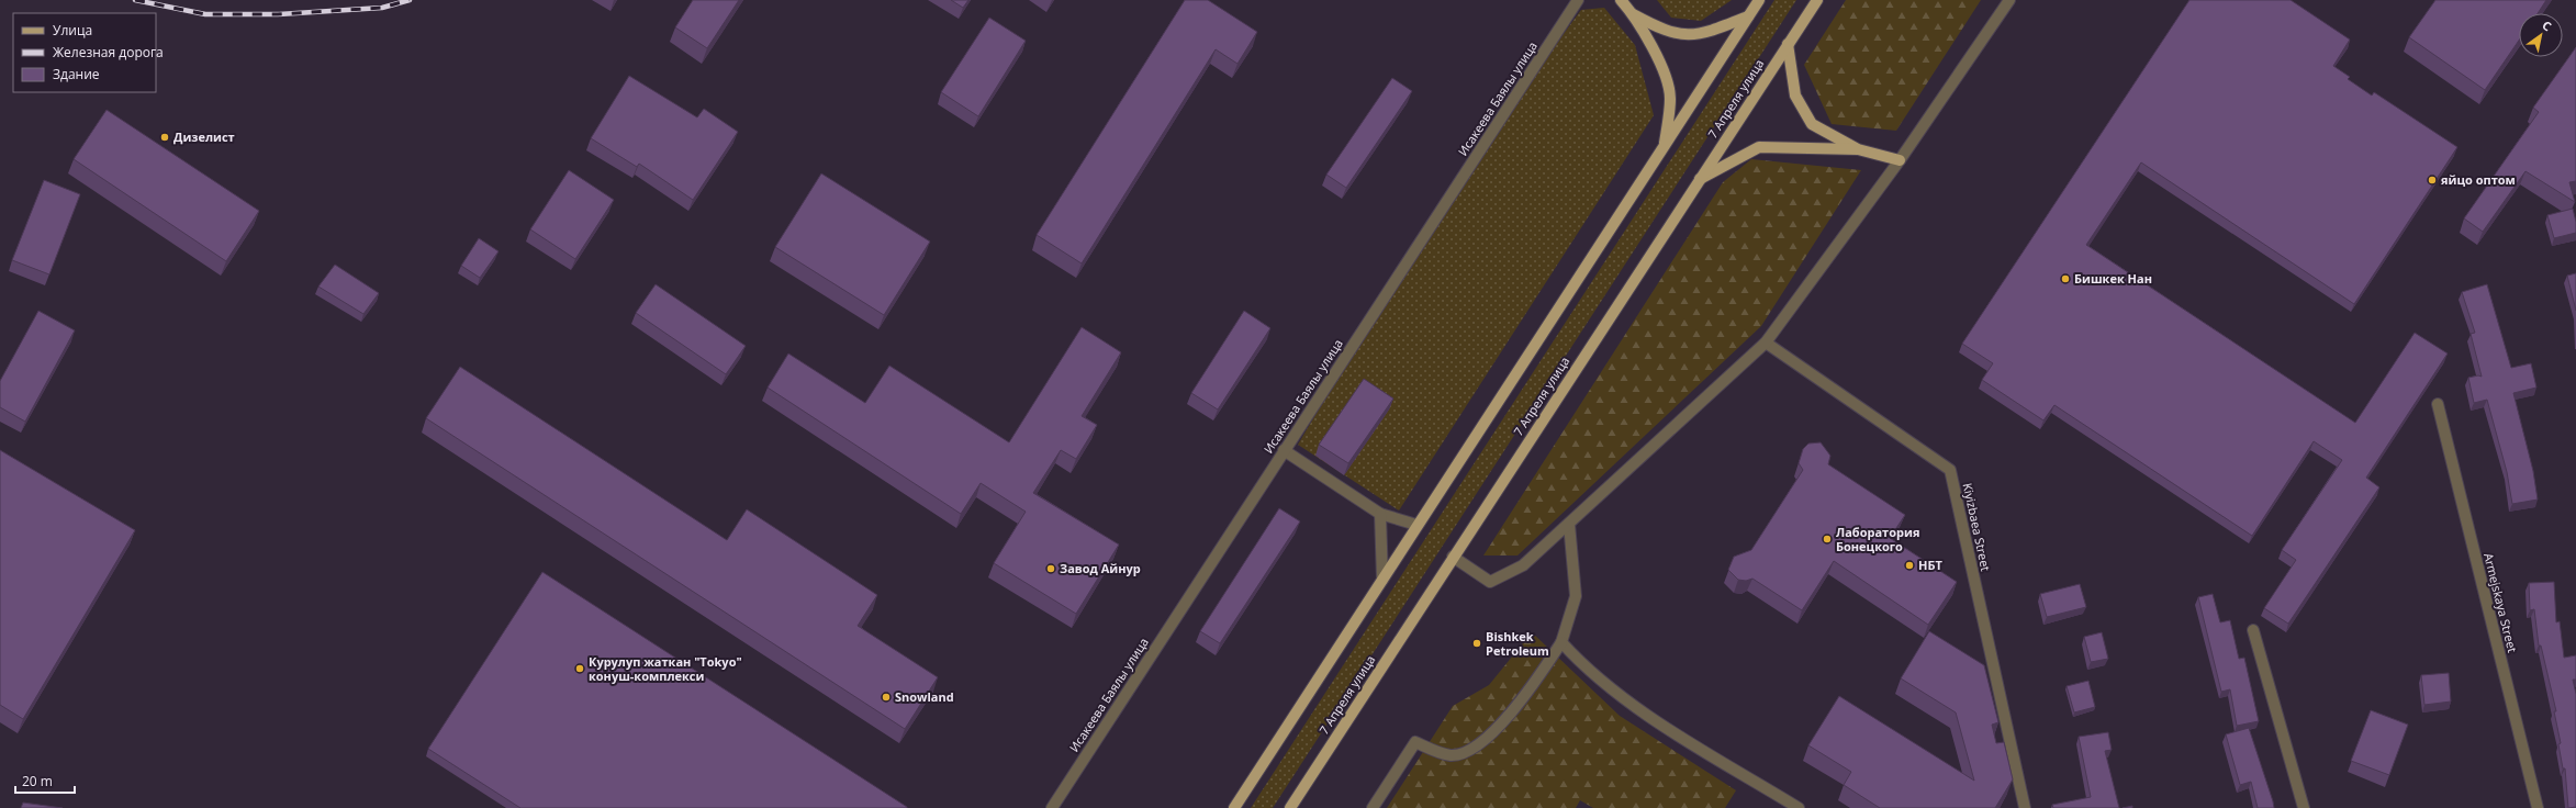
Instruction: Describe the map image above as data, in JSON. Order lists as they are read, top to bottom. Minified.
{"streets":{"main road":["7 Апреля улица"],"street":["Исакеева Баялы улица","Kiyizbaea Street","Armejskaya Street"]},"places":["Дизелист","яйцо оптом","Бишкек Нан","Лаборатория Бонецкого","НБТ","Завод Айнур","Bishkek Petroleum","Курулуп жаткан \"Tokyo\" конуш-комплекси","Snowland"],"legend":["Улица","Железная дорога","Здание"],"scale_bar":"20 m","north":"top right"}
